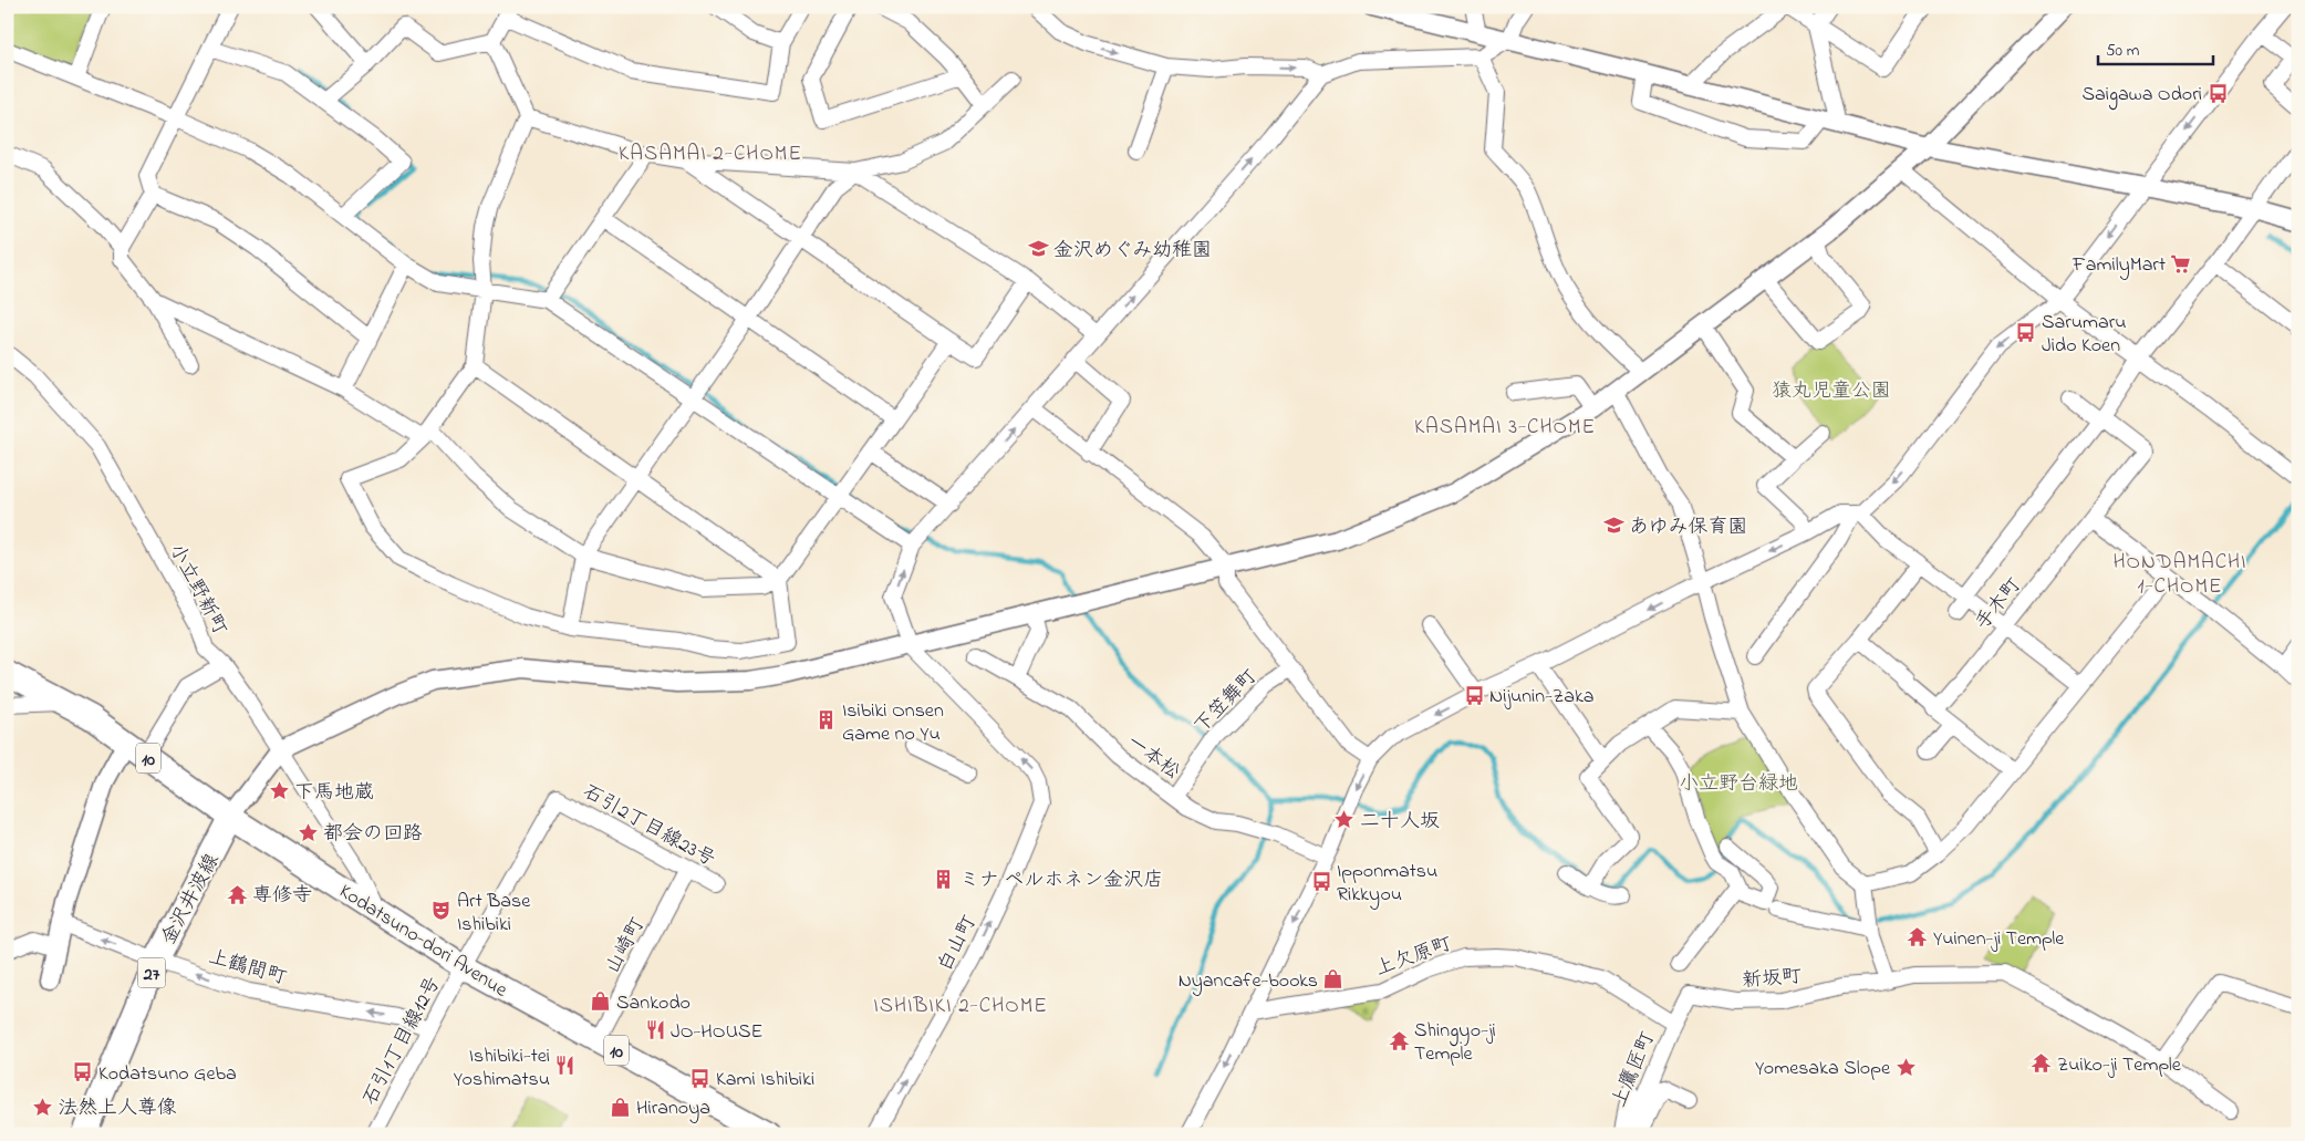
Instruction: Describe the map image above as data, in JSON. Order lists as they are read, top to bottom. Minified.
{"streets":{"main road":["10","金沢井波線","Kodatsuno-dori Avenue","27"],"street":["小立野新町","手木町","下笠舞町","一本松","石引2丁目線23号","白山町","山崎町","上欠原町","上鶴間町","新坂町","石引1丁目線12号","上鷹匠町"]},"crossings":[["小立野新町","Kodatsuno-dori Avenue"],["下笠舞町","一本松"],["石引2丁目線23号","Kodatsuno-dori Avenue"],["石引2丁目線23号","山崎町"],["石引2丁目線23号","石引1丁目線12号"],["金沢井波線","Kodatsuno-dori Avenue"],["金沢井波線","上鶴間町"],["Kodatsuno-dori Avenue","山崎町"],["Kodatsuno-dori Avenue","石引1丁目線12号"],["上欠原町","新坂町"],["上欠原町","上鷹匠町"],["上鶴間町","石引1丁目線12号"],["新坂町","上鷹匠町"]],"one_way":["白山町","上鶴間町"],"districts":["KASAMAI 2-CHOME","KASAMAI 3-CHOME","HONDAMACHI 1-CHOME","ISHIBIKI 2-CHOME"],"parks":["猿丸児童公園","小立野台緑地"],"places":{"bus stop":["Saigawa Odori","Sarumaru Jido Koen","Nijunin-Zaka","Ipponmatsu Rikkyou","Kodatsuno Geba","Kami Ishibiki"],"school or university":["金沢めぐみ幼稚園","あゆみ保育園"],"supermarket":["FamilyMart"],"building":["Isibiki Onsen Game no Yu","ミナ ペルホネン金沢店"],"place":["下馬地蔵","二十人坂","都会の回路","Yomesaka Slope","法然上人尊像"],"temple":["専修寺","Yuinen-ji Temple","Shingyo-ji Temple","Zuiko-ji Temple"],"theatre":["Art Base Ishibiki"],"shop":["Nyancafe-books","Sankodo","Hiranoya"],"restaurant":["JO-HOUSE","Ishibiki-tei Yoshimatsu"]},"scale_bar":"50 m"}
